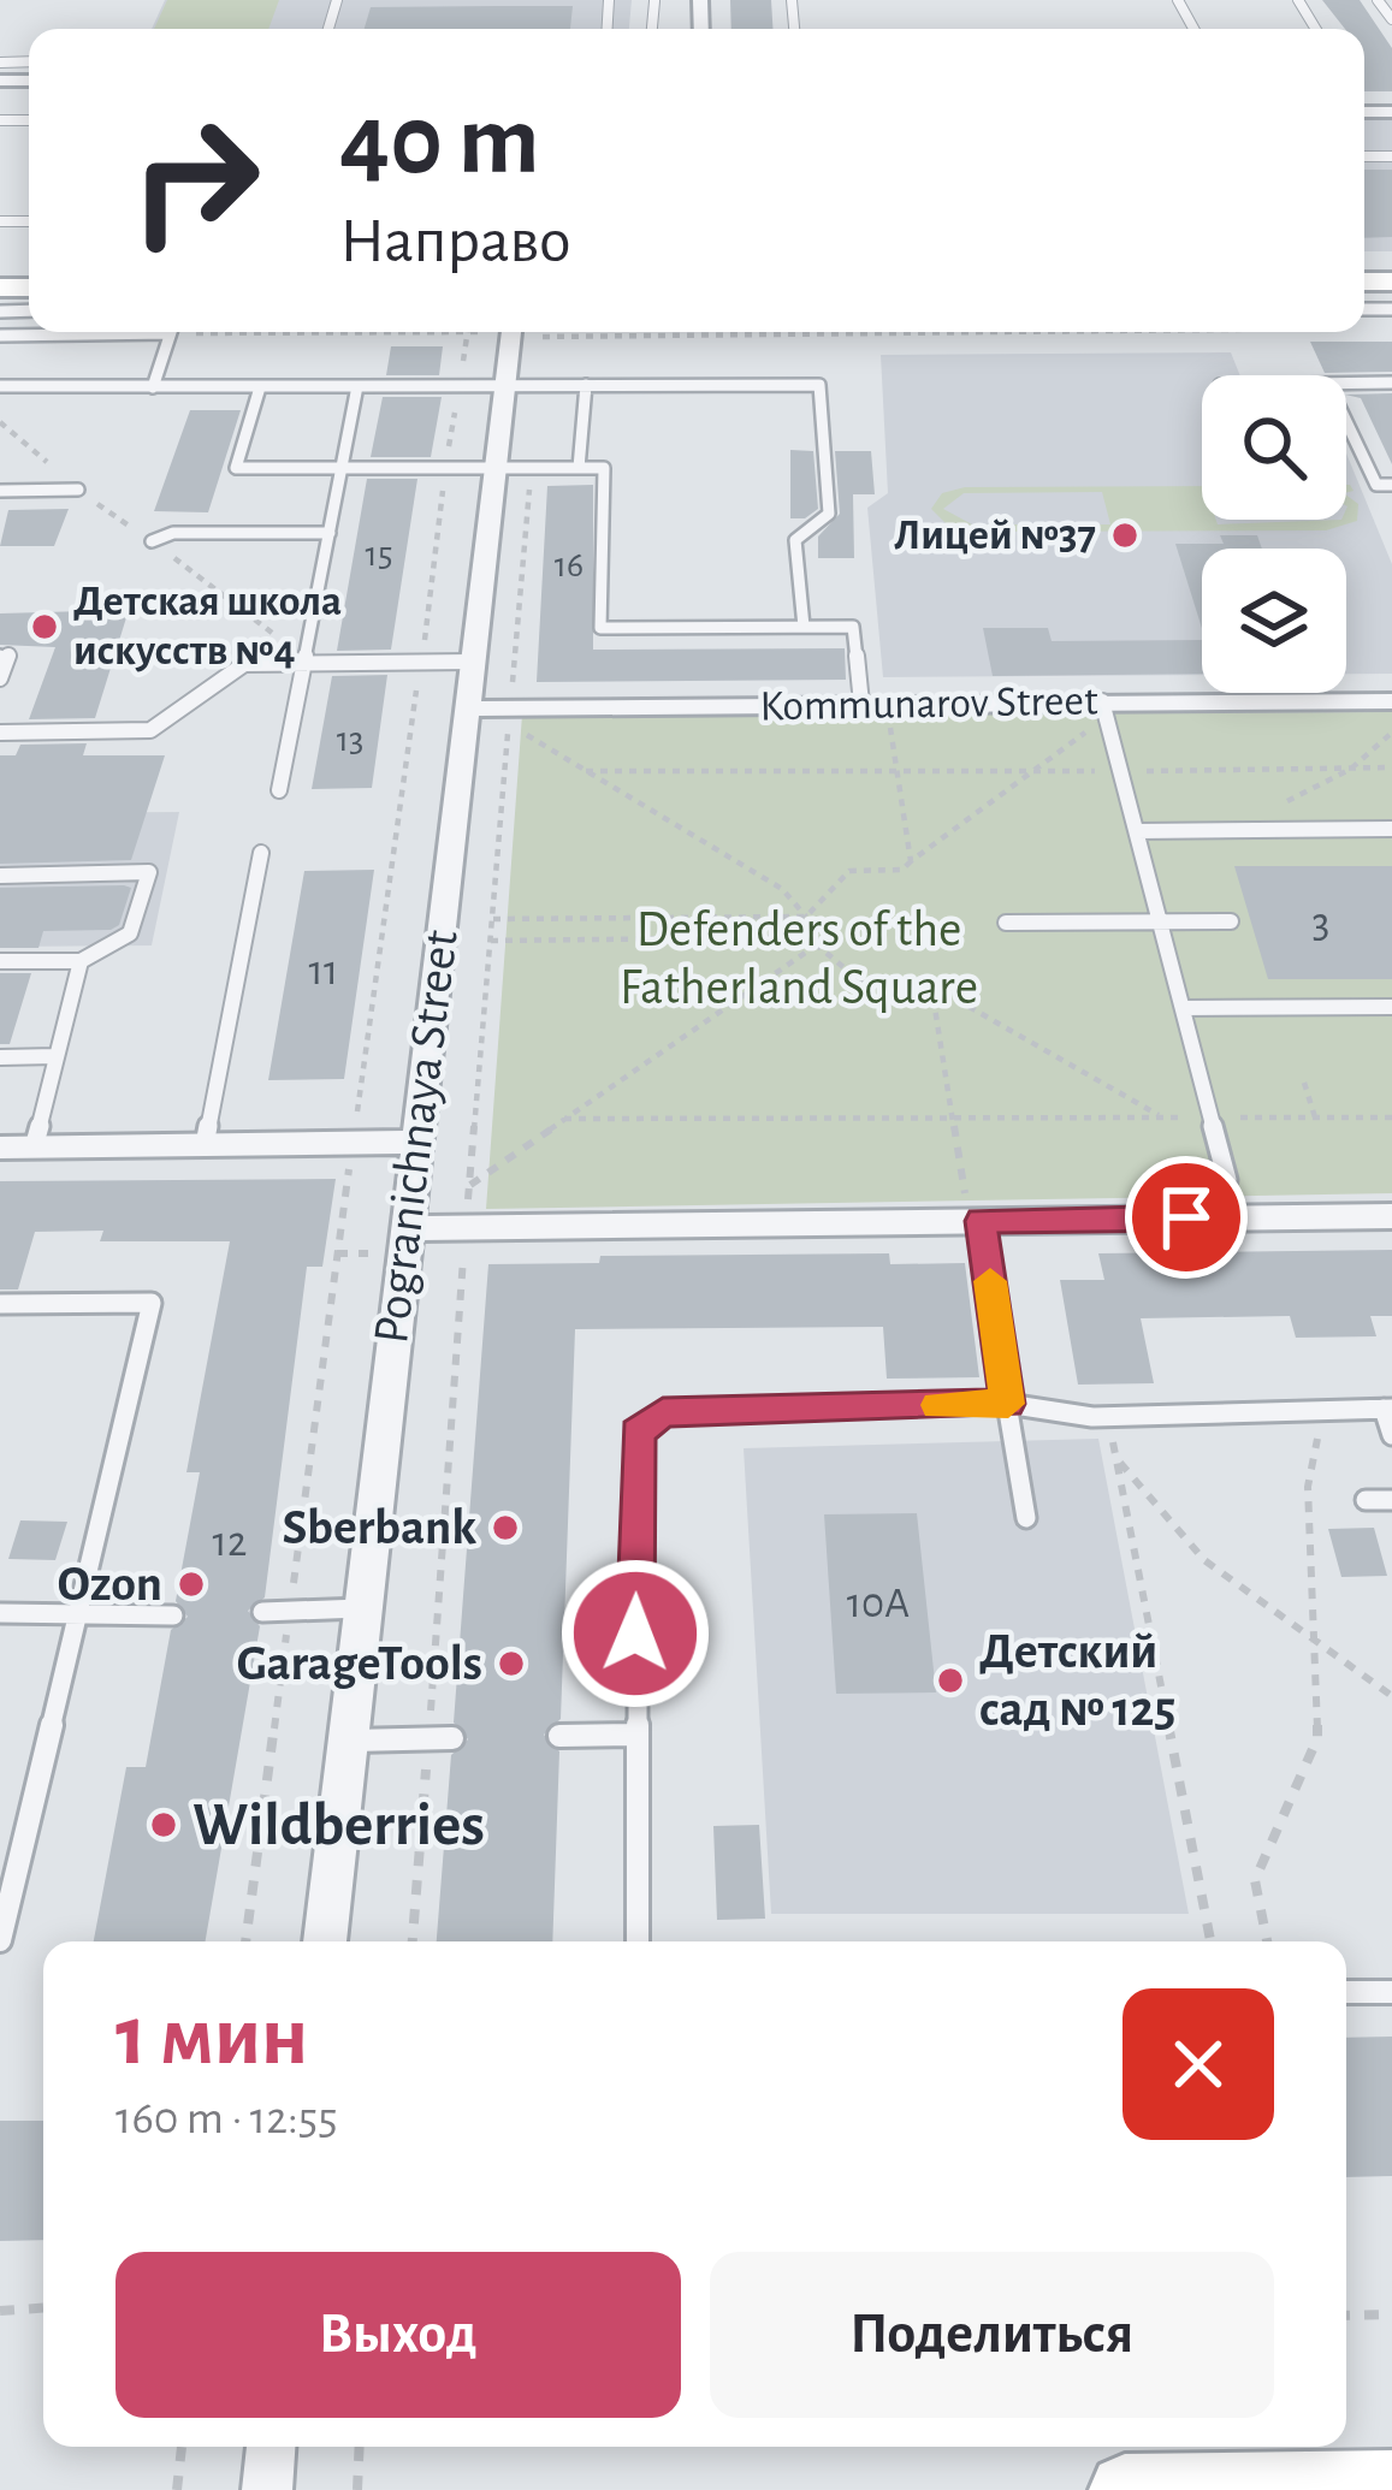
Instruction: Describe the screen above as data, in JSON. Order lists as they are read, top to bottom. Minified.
{"streets":{"street":["Kommunarov Street","Pogranichnaya Street"]},"crossings":[["Kommunarov Street","Pogranichnaya Street"]],"parks":["Defenders of the Fatherland Square"],"places":["Лицей №37","Детская школа искусств №4","Sberbank","Ozon","GarageTools","Детский сад № 125","Wildberries"],"house_numbers":["15","16","13","3","11","12","10А"],"page":{"turn":["40 m","Направо"],"heading":["1 мин","160 m · 12:55"],"buttons":["Выход","Поделиться"]}}
